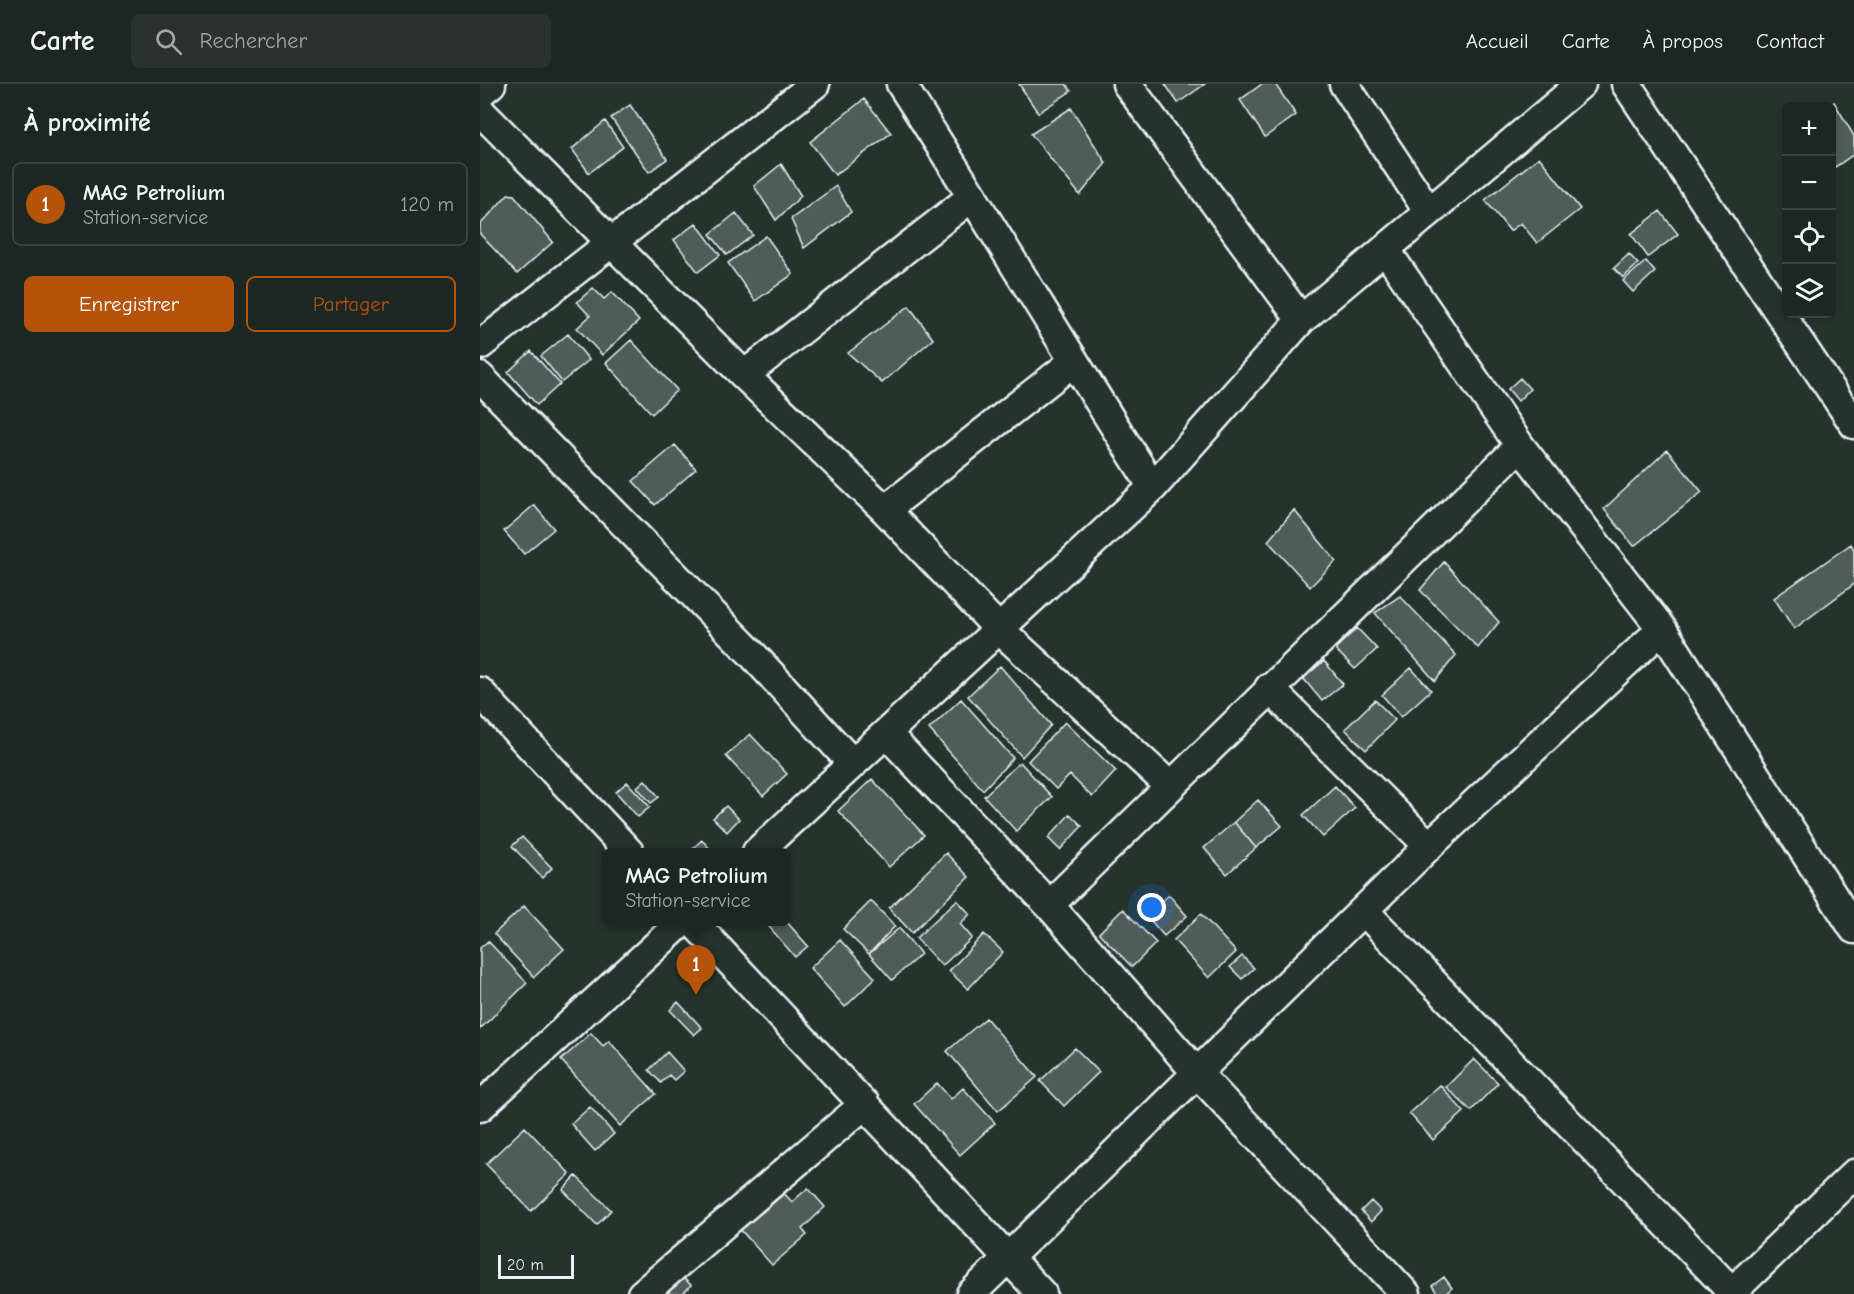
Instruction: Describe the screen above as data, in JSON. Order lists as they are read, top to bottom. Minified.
{"scale_bar":"20 m","page":{"header":"Carte","search":"Rechercher","nav":["Accueil","Carte","À propos","Contact"],"heading":"À proximité","map_buttons":["+","−"],"list":[{"mark":"1","name":"MAG Petrolium","note":"Station-service","value":"120 m"}],"buttons":["Enregistrer","Partager"],"popup":["MAG Petrolium","Station-service"],"pins":"1","scale":"20 m"}}
